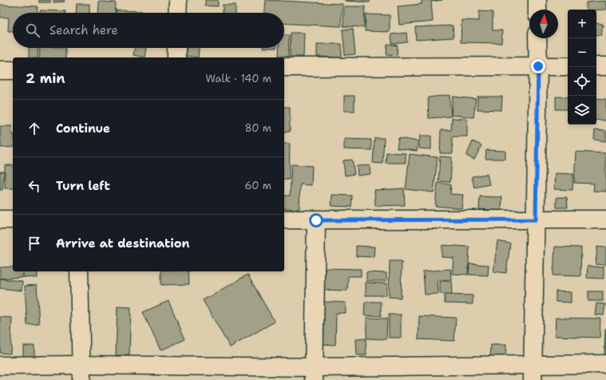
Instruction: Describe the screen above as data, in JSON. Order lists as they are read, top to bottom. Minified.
{"north":"top","page":{"map_buttons":["+","−"],"search":"Search here","heading":["2 min","Walk · 140 m"],"list":[["Continue","80 m"],["Turn left","60 m"],"Arrive at destination"]}}
